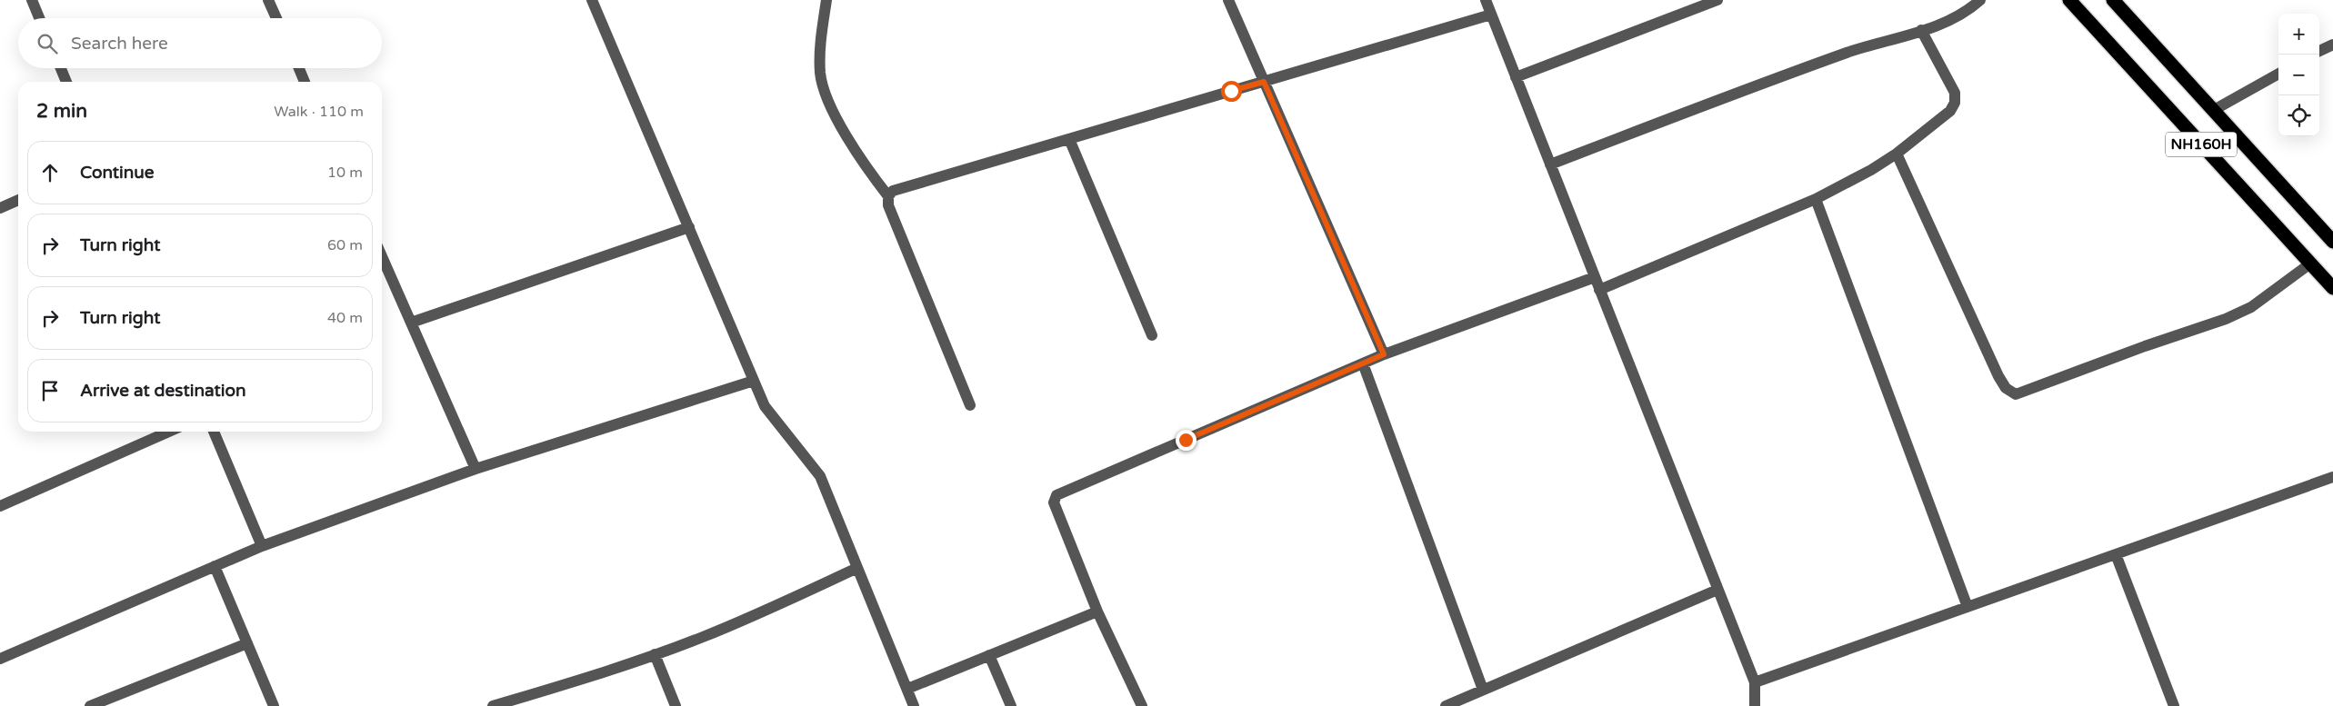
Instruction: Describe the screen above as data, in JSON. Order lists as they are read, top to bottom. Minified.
{"streets":{"highway":["NH160H"]},"page":{"map_buttons":["+","−"],"search":"Search here","heading":["2 min","Walk · 110 m"],"list":[["Continue","10 m"],["Turn right","60 m"],["Turn right","40 m"],"Arrive at destination"]}}
